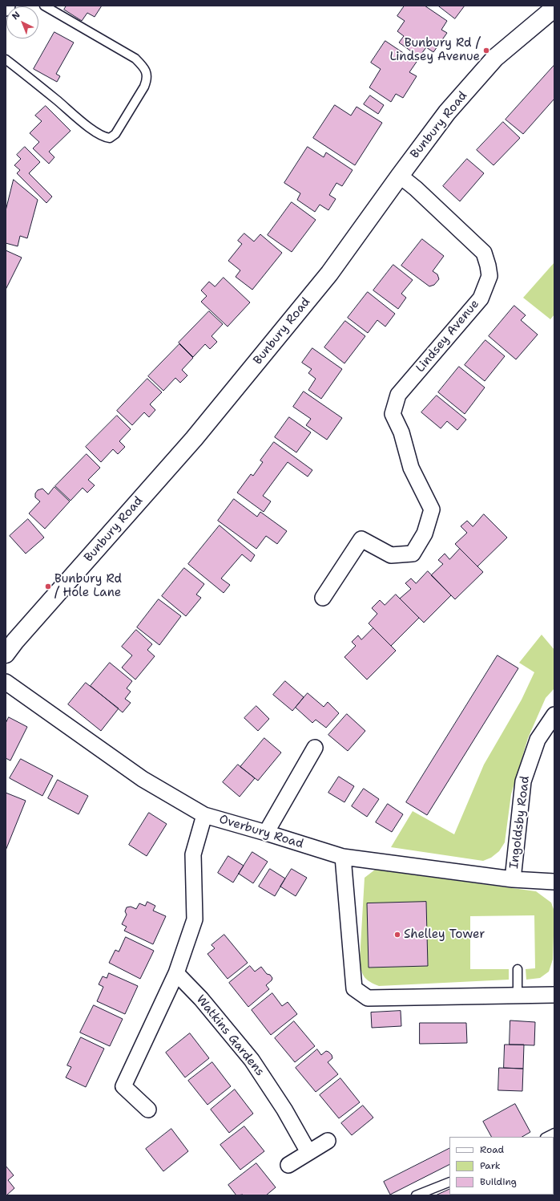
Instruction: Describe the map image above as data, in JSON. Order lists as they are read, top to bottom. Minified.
{"streets":{"main road":["Bunbury Road"],"street":["Lindsey Avenue","Ingoldsby Road","Overbury Road","Watkins Gardens"]},"crossings":[["Bunbury Road","Lindsey Avenue"],["Ingoldsby Road","Overbury Road"]],"places":["Bunbury Rd / Lindsey Avenue","Bunbury Rd / Hole Lane","Shelley Tower"],"legend":["Road","Park","Building"],"north":"top left"}
